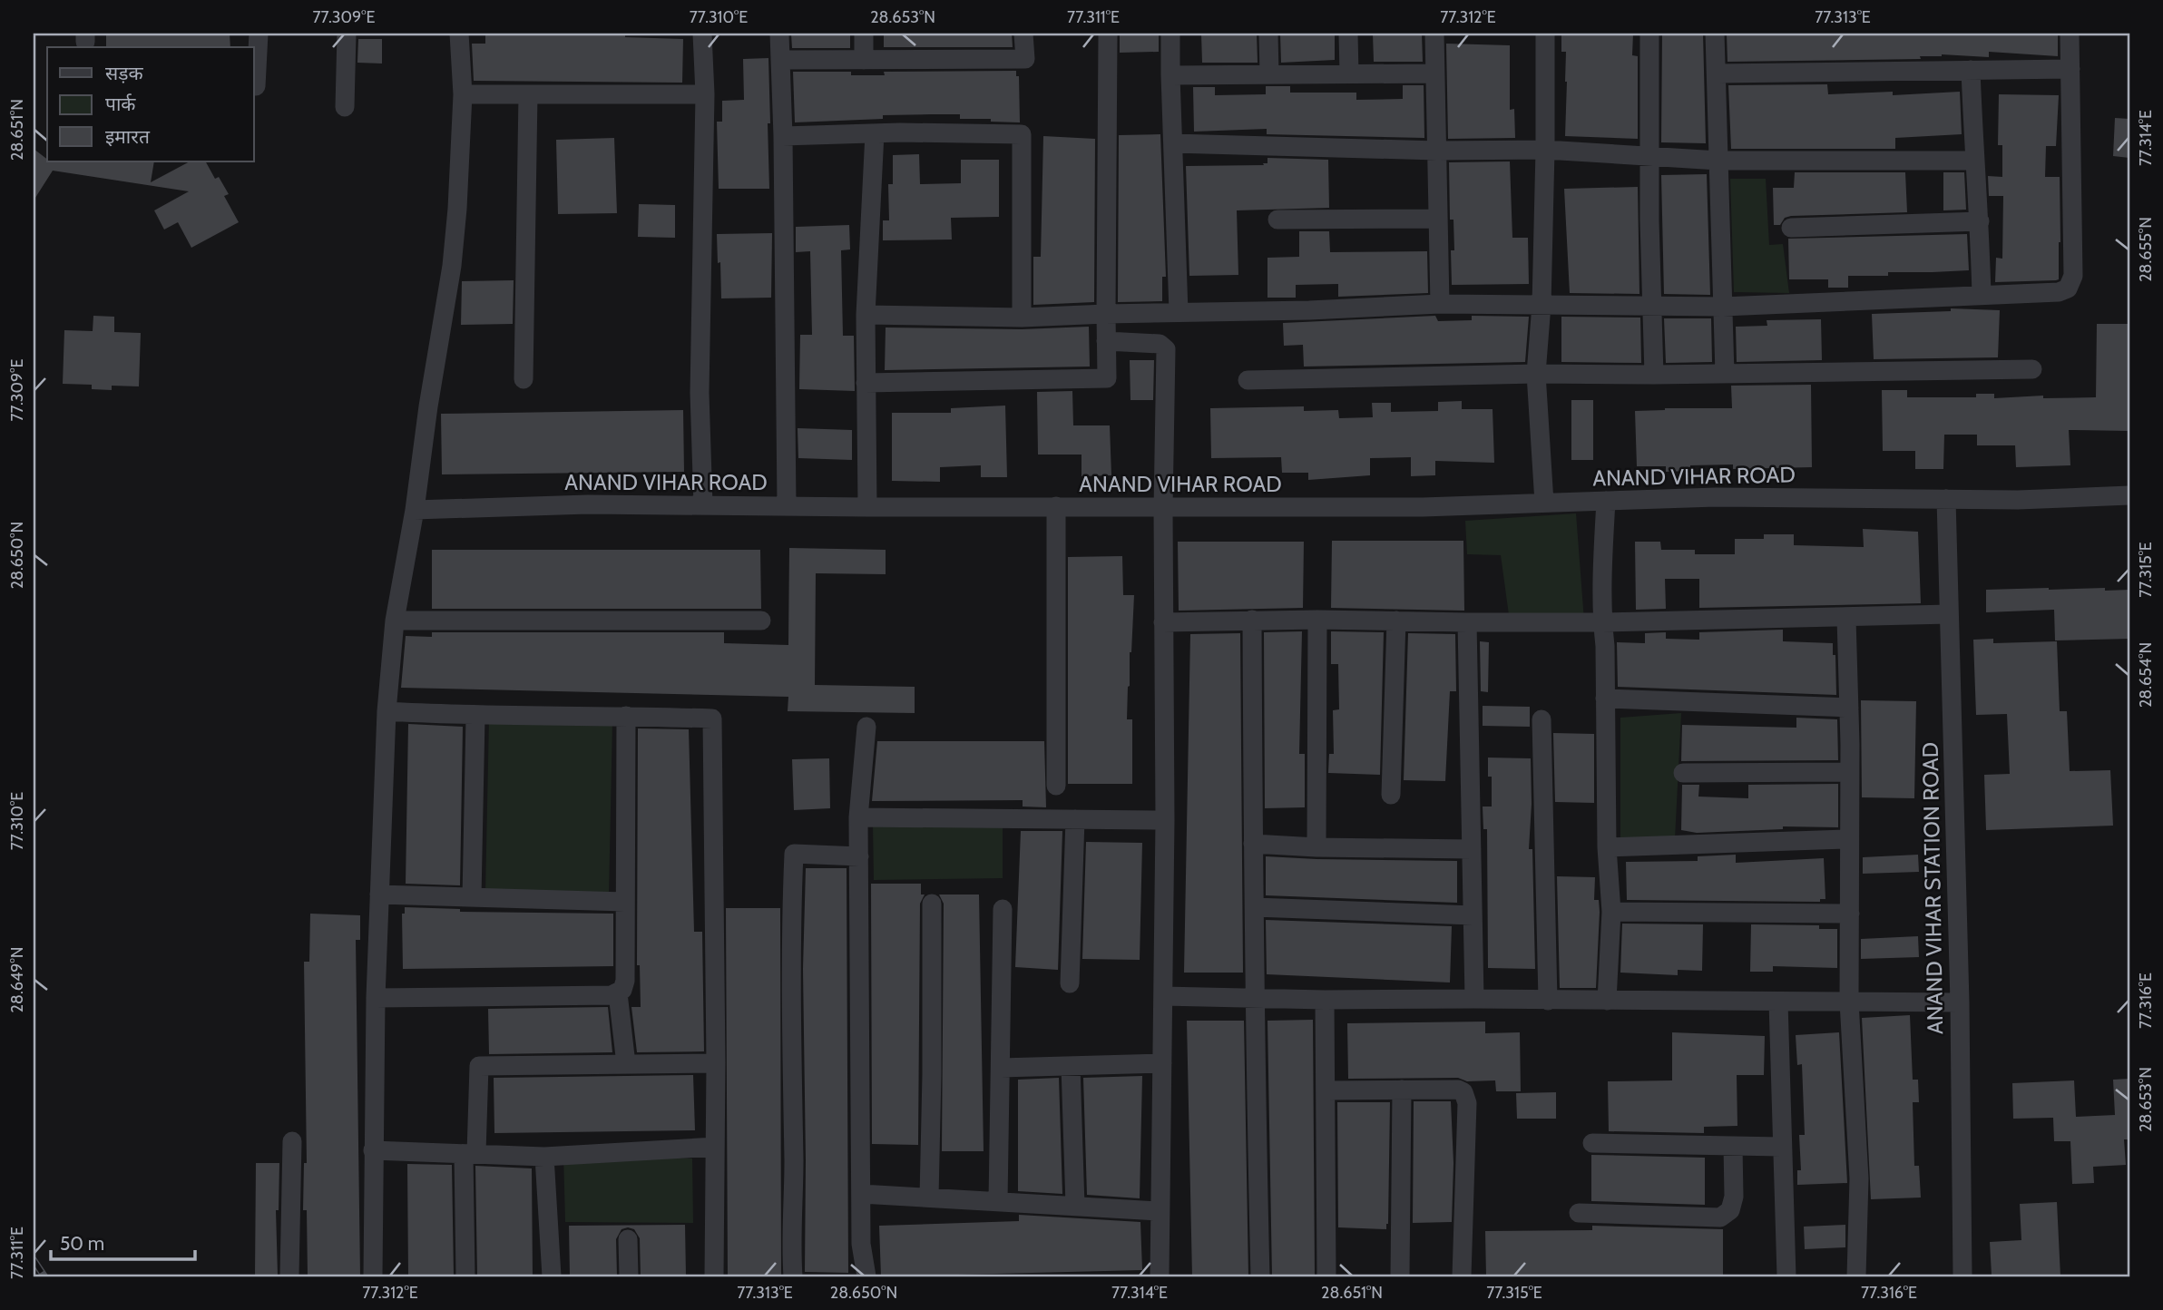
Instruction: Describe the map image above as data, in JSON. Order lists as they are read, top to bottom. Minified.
{"streets":{"street":["ANAND VIHAR ROAD","ANAND VIHAR STATION ROAD"]},"crossings":[["ANAND VIHAR ROAD","ANAND VIHAR STATION ROAD"]],"legend":["सड़क","पार्क","इमारत"],"scale_bar":"50 m","coordinates":["77.309°E","77.310°E","28.653°N","77.311°E","77.312°E","77.313°E","28.651°N","77.314°E","28.655°N","28.650°N","77.315°E","28.654°N","28.649°N","77.316°E"]}
